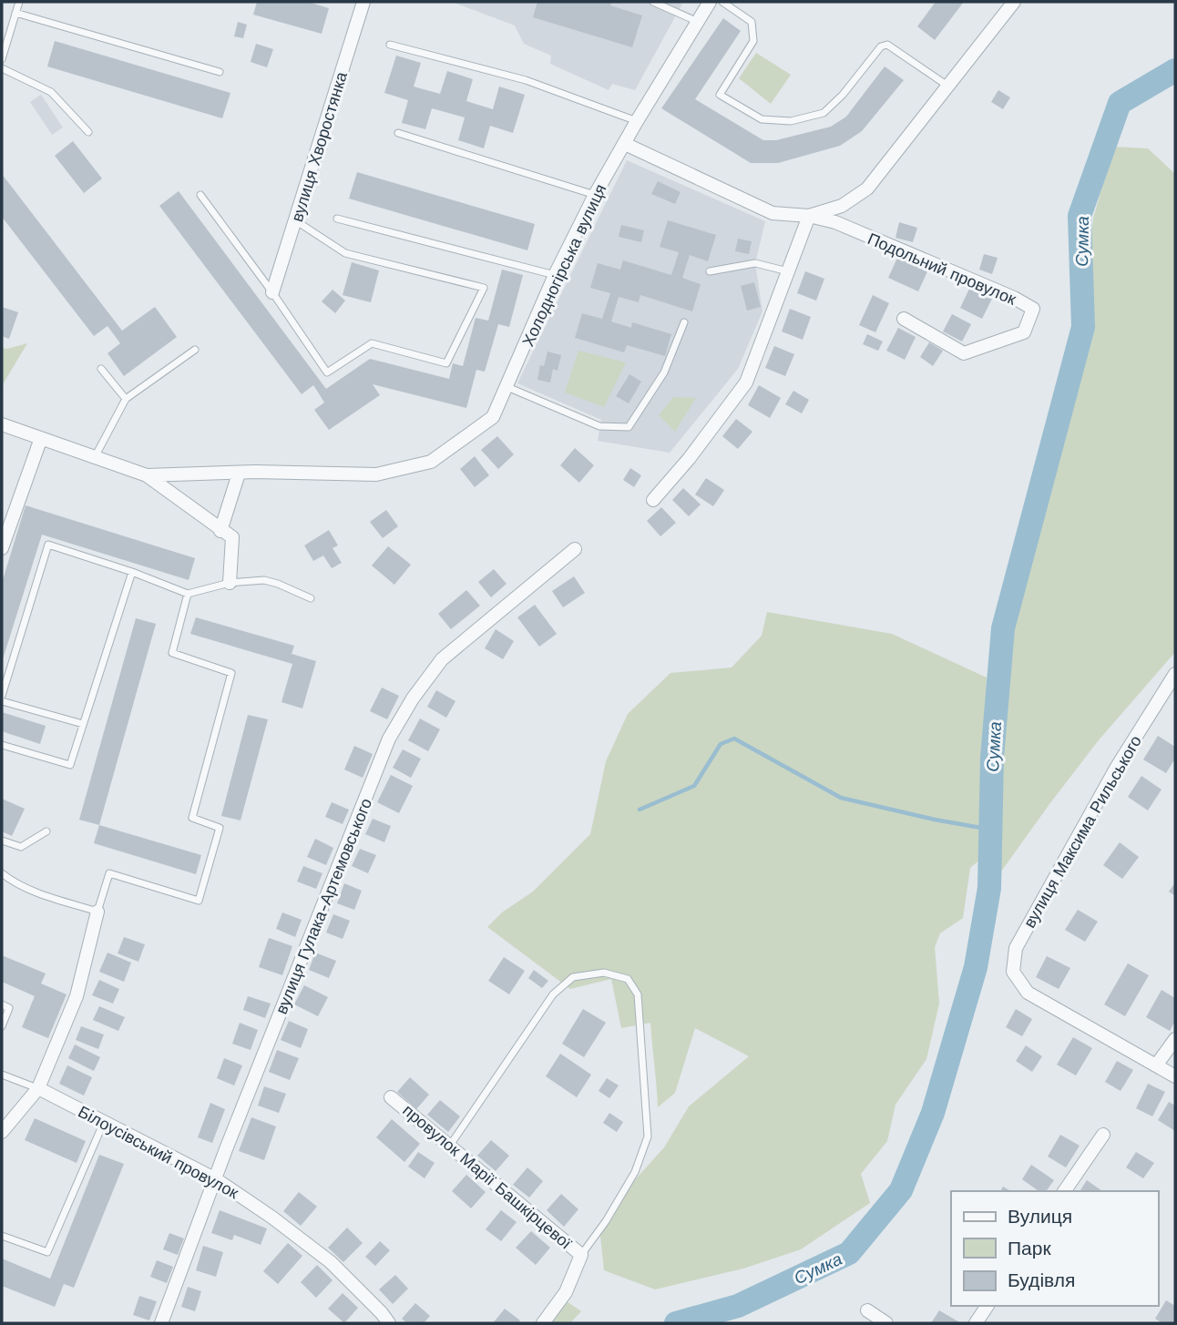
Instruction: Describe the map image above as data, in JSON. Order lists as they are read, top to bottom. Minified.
{"streets":{"street":["вулиця Хворостянка","Холодногірська вулиця","Подольний провулок","вулиця Максима Рильського","вулиця Гулака-Артемовського","Білоусівський провулок","провулок Марії Башкірцевої"]},"crossings":[["вулиця Гулака-Артемовського","Білоусівський провулок"]],"water":["Сумка"],"legend":["Вулиця","Парк","Будівля"]}
